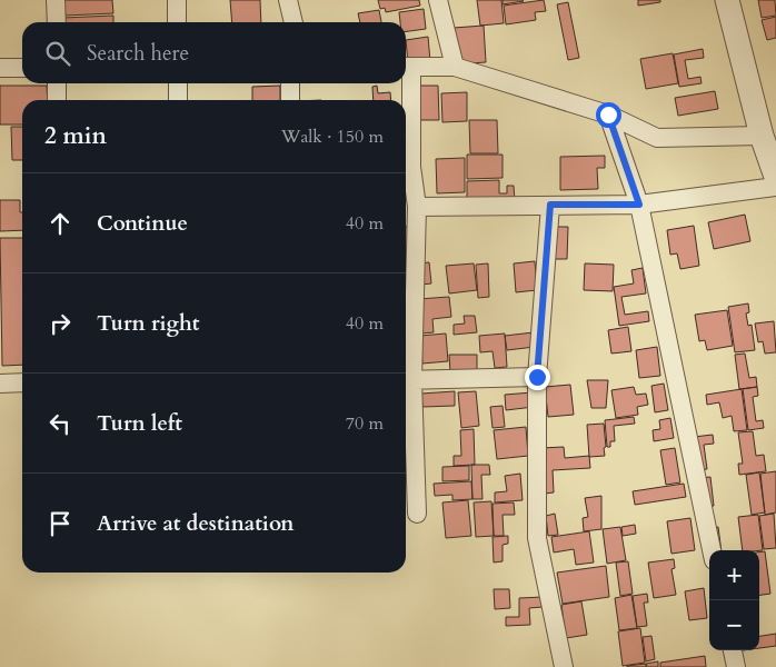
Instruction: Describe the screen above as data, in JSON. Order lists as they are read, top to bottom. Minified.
{"page":{"search":"Search here","heading":["2 min","Walk · 150 m"],"list":[["Continue","40 m"],["Turn right","40 m"],["Turn left","70 m"],"Arrive at destination"],"map_buttons":["+","−"]}}
